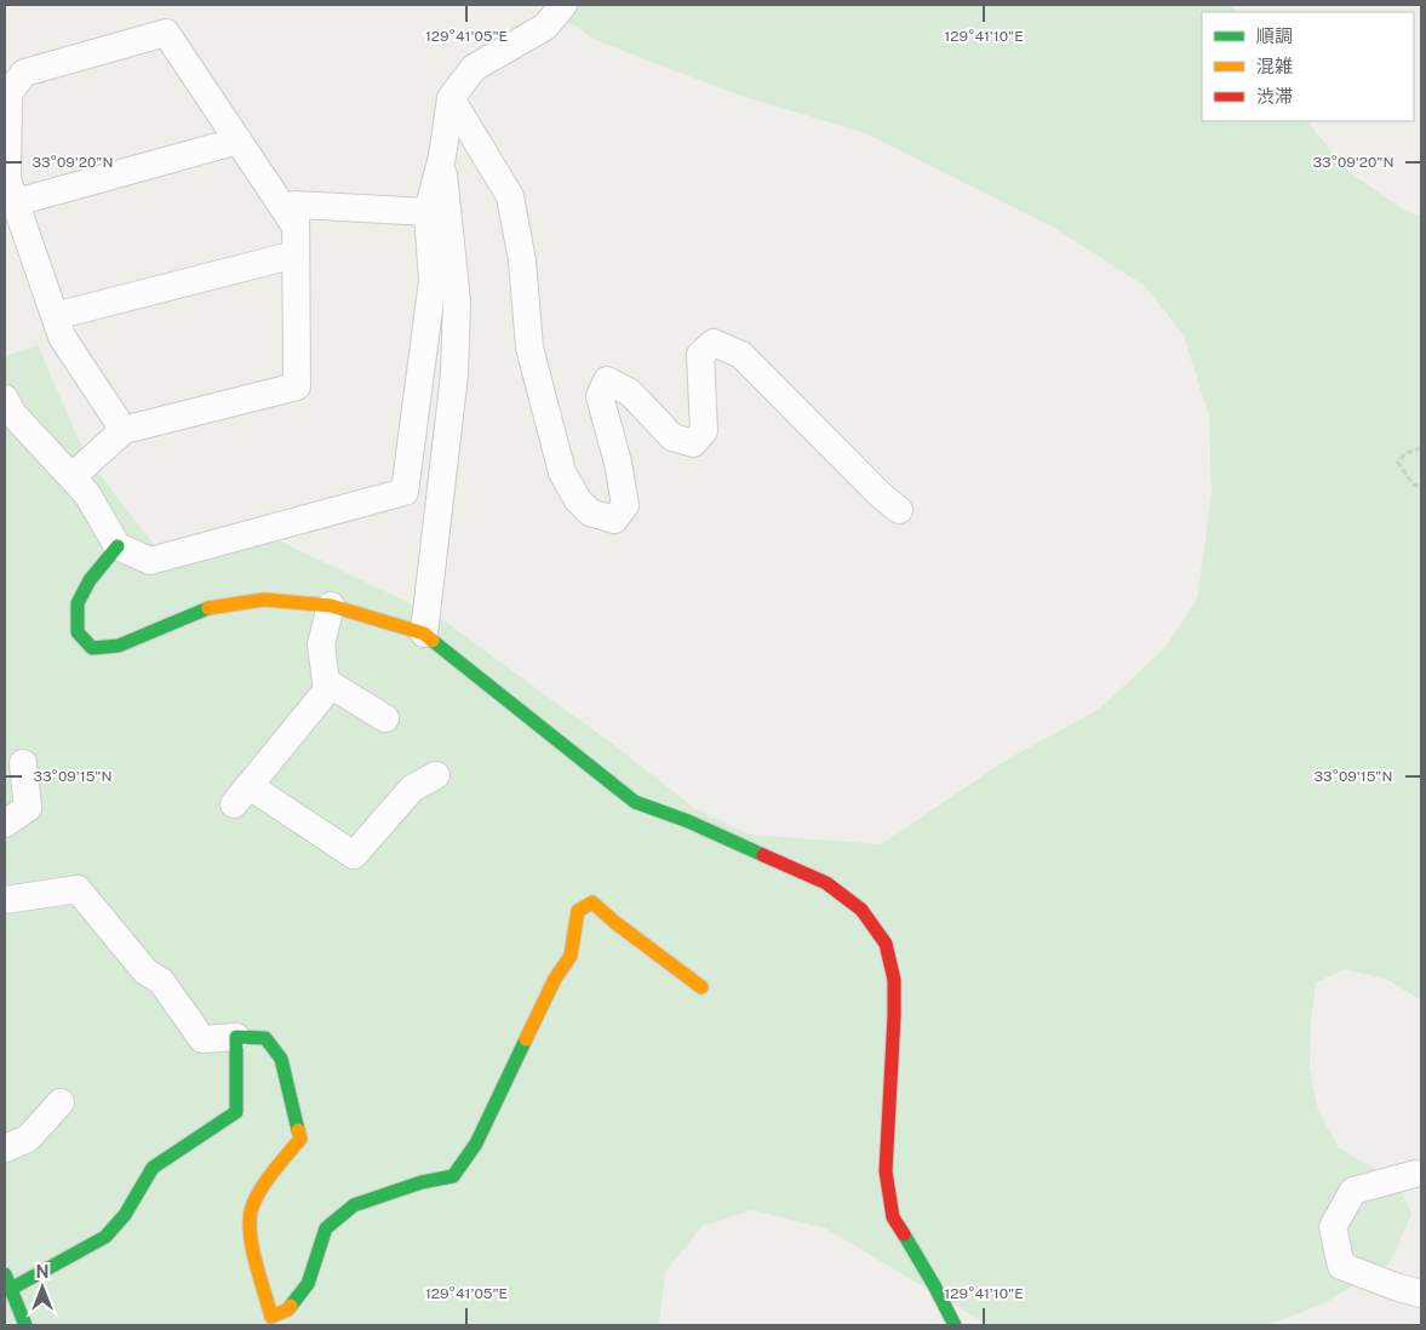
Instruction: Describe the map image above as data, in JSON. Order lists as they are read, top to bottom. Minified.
{"legend":["順調","混雑","渋滞"],"north":"top","coordinates":["129°41'05\"E","129°41'10\"E","33°09'20\"N","33°09'15\"N"]}
